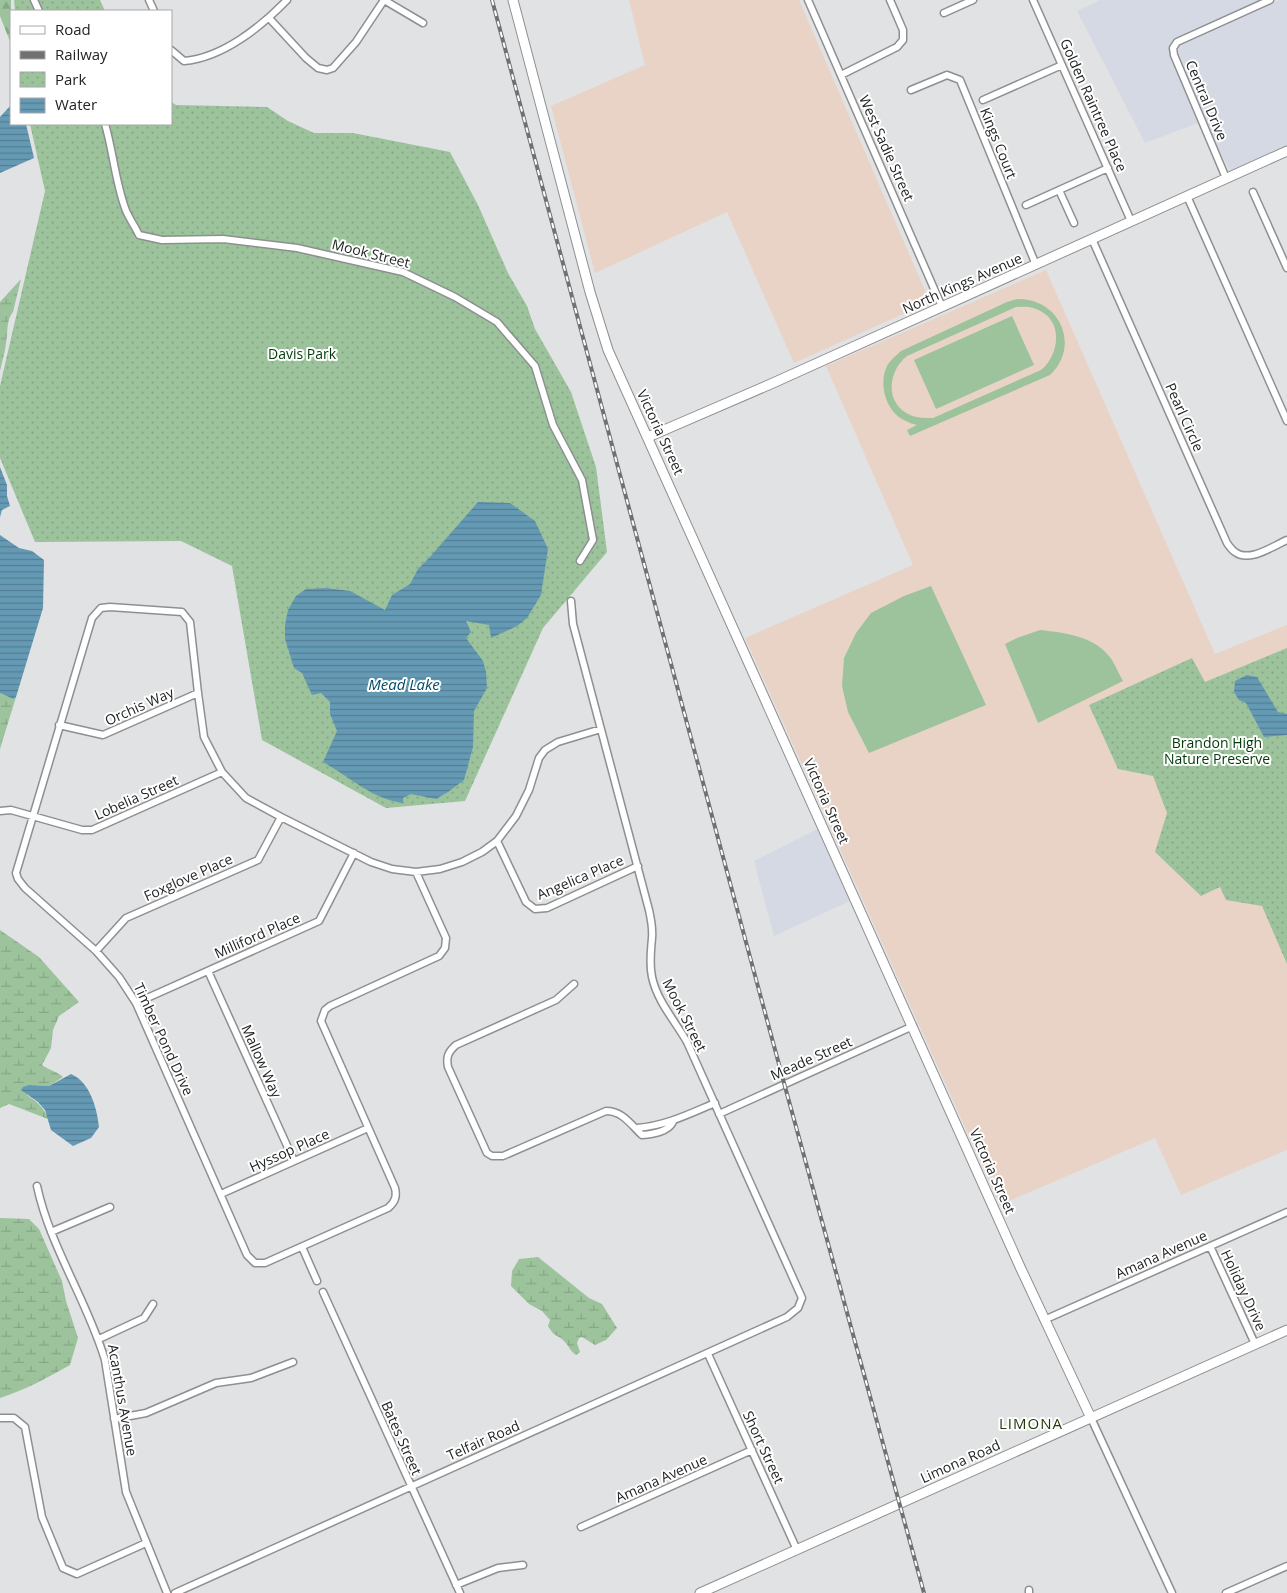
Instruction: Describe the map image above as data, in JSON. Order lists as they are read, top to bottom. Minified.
{"streets":{"street":["Central Drive","Golden Raintree Place","Kings Court","West Sadie Street","Mook Street","North Kings Avenue","Pearl Circle","Victoria Street","Orchis Way","Lobelia Street","Foxglove Place","Angelica Place","Milliford Place","Timber Pond Drive","Meade Street","Mallow Way","Hyssop Place","Amana Avenue","Holiday Drive","Acanthus Avenue","Bates Street","Telfair Road","Short Street","Limona Road"]},"crossings":[["Central Drive","North Kings Avenue"],["Golden Raintree Place","North Kings Avenue"],["Kings Court","North Kings Avenue"],["West Sadie Street","North Kings Avenue"],["Mook Street","Angelica Place"],["Mook Street","Meade Street"],["Mook Street","Telfair Road"],["North Kings Avenue","Pearl Circle"],["North Kings Avenue","Victoria Street"],["Victoria Street","Meade Street"],["Victoria Street","Amana Avenue"],["Victoria Street","Limona Road"],["Orchis Way","Timber Pond Drive"],["Lobelia Street","Timber Pond Drive"],["Foxglove Place","Timber Pond Drive"],["Angelica Place","Timber Pond Drive"],["Milliford Place","Timber Pond Drive"],["Milliford Place","Mallow Way"],["Timber Pond Drive","Hyssop Place"],["Mallow Way","Hyssop Place"],["Amana Avenue","Holiday Drive"],["Amana Avenue","Short Street"],["Holiday Drive","Limona Road"],["Bates Street","Telfair Road"],["Telfair Road","Short Street"],["Short Street","Limona Road"]],"districts":["LIMONA"],"water":["Mead Lake"],"parks":["Davis Park","Brandon High Nature Preserve"],"legend":["Road","Railway","Park","Water"]}
